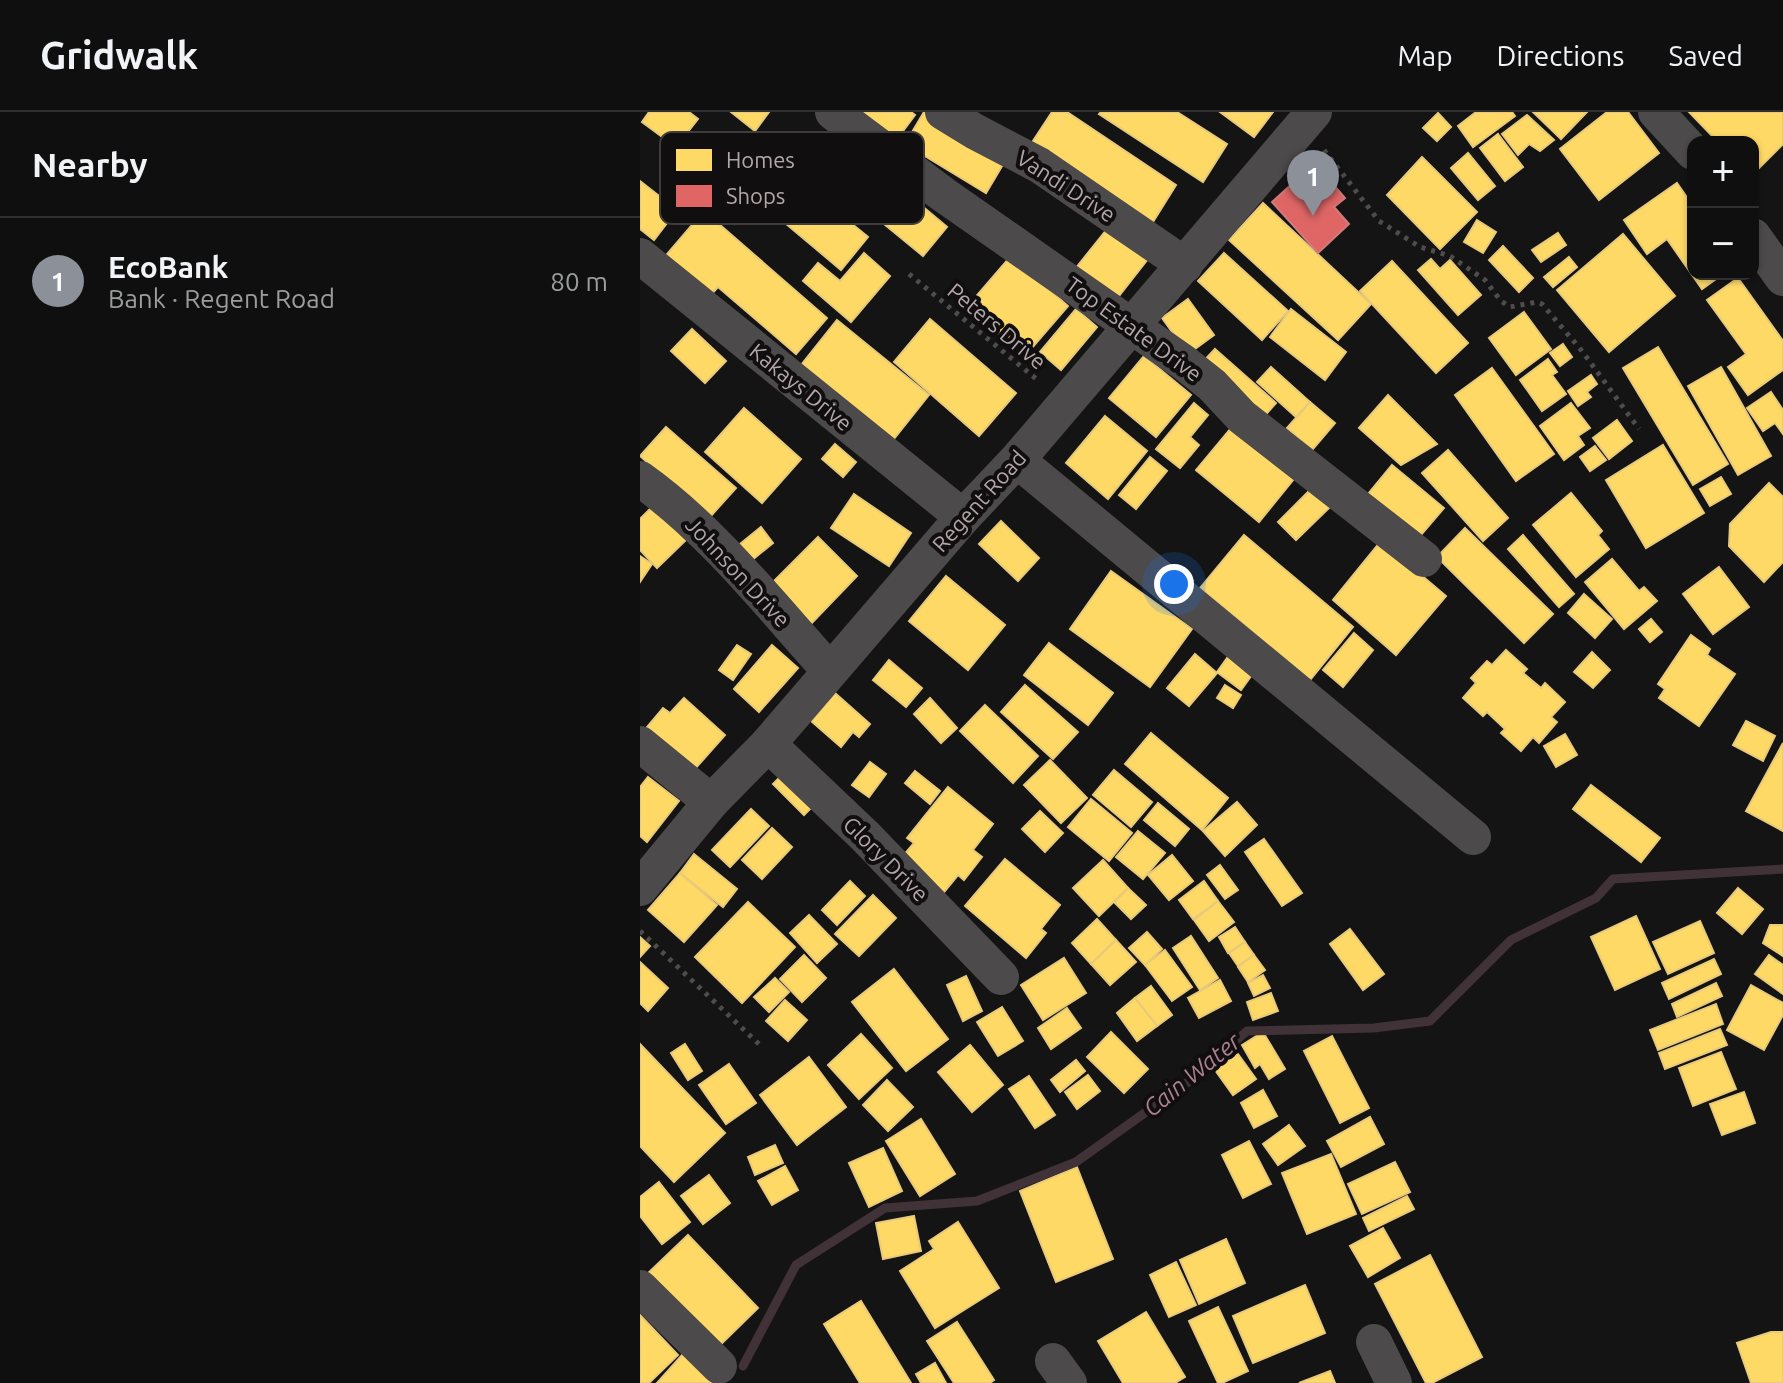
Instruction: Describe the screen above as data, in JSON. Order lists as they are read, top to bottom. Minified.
{"streets":{"street":["Vandi Drive","Top Estate Drive","Kakays Drive","Regent Road","Johnson Drive","Glory Drive"],"path":["Peters Drive"]},"crossings":[["Vandi Drive","Regent Road"],["Peters Drive","Regent Road"],["Top Estate Drive","Regent Road"],["Kakays Drive","Regent Road"],["Regent Road","Johnson Drive"],["Regent Road","Glory Drive"]],"water":["Cain Water"],"legend":["Homes","Shops"],"page":{"header":"Gridwalk","nav":["Map","Directions","Saved"],"heading":"Nearby","map_buttons":["+","−"],"pins":"1","list":[{"mark":"1","name":"EcoBank","note":"Bank · Regent Road","value":"80 m"}]}}
